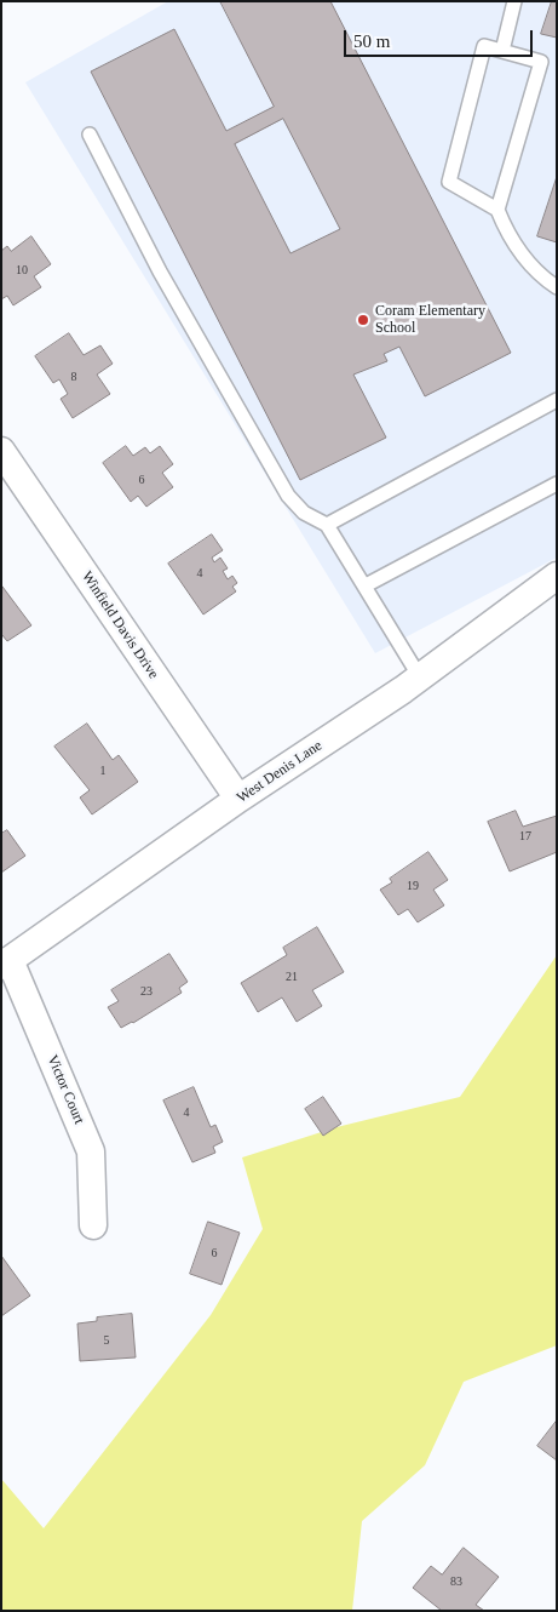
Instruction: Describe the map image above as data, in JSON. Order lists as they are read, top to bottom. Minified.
{"streets":{"street":["Winfield Davis Drive","West Denis Lane","Victor Court"]},"crossings":[["Winfield Davis Drive","West Denis Lane"],["West Denis Lane","Victor Court"]],"places":["Coram Elementary School"],"house_numbers":["10","8","6","4","1","17","19","21","23","4","6","5","83"],"scale_bar":"50 m"}
